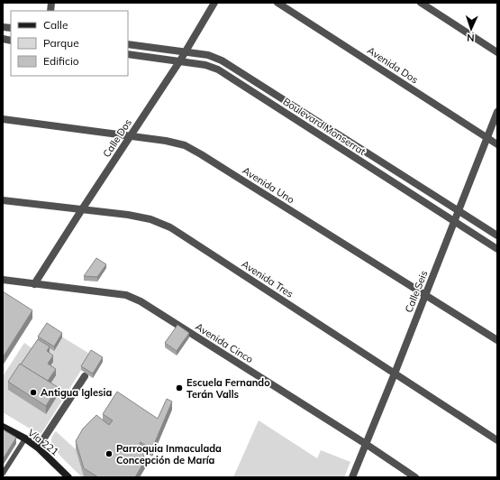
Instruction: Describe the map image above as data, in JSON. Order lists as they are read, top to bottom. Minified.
{"streets":{"main road":["Vía 221"],"street":["Avenida Dos","Boulevard Monserrat","Calle Dos","Avenida Uno","Avenida Tres","Calle Seis","Avenida Cinco"]},"crossings":[["Avenida Dos","Calle Seis"],["Boulevard Monserrat","Calle Dos"],["Boulevard Monserrat","Calle Seis"],["Calle Dos","Avenida Uno"],["Calle Dos","Avenida Tres"],["Calle Dos","Avenida Cinco"],["Avenida Uno","Calle Seis"],["Avenida Tres","Calle Seis"],["Calle Seis","Avenida Cinco"]],"places":["Escuela Fernando Terán Valls","Antigua Iglesia","Parroquia Inmaculada Concepción de María"],"legend":["Calle","Parque","Edificio"],"north":"bottom"}
